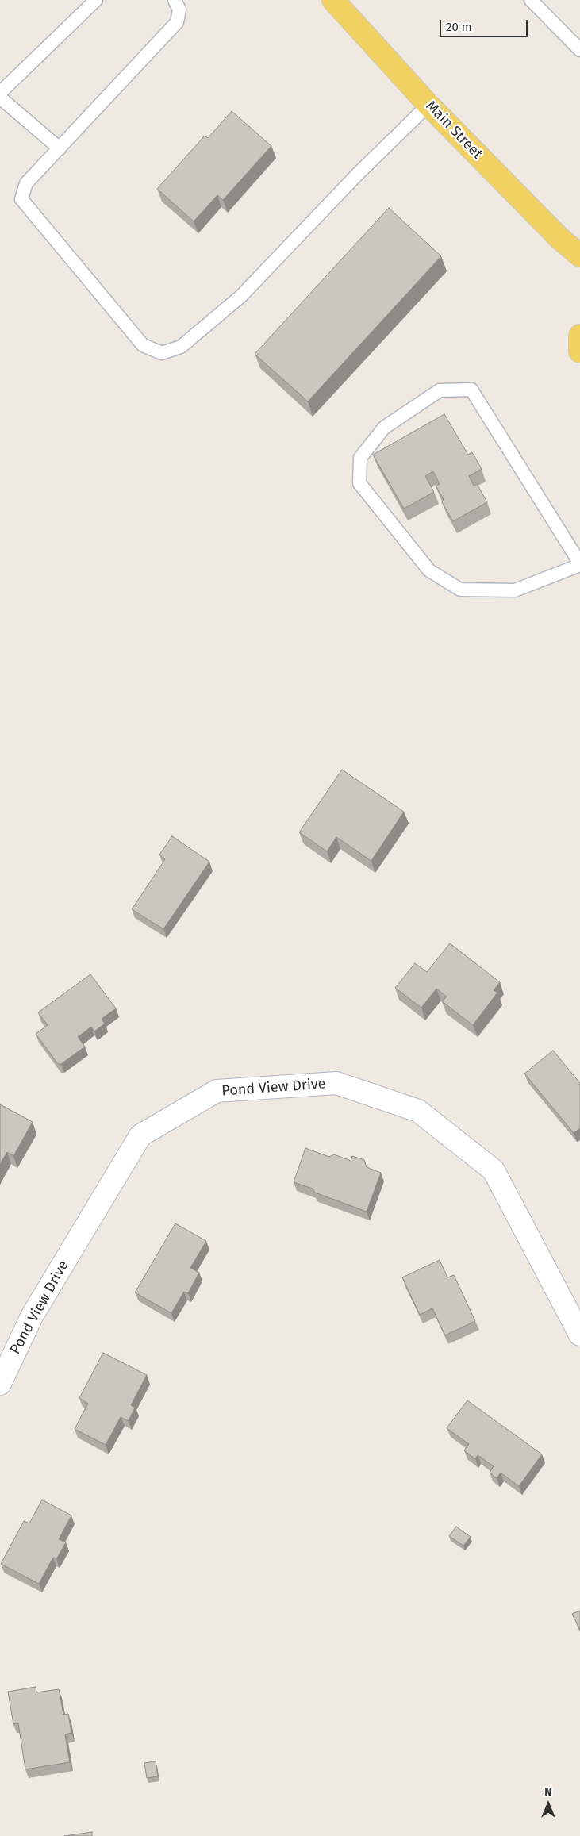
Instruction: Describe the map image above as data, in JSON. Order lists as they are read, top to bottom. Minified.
{"streets":{"main road":["Main Street"],"street":["Pond View Drive"]},"scale_bar":"20 m","north":"top"}
